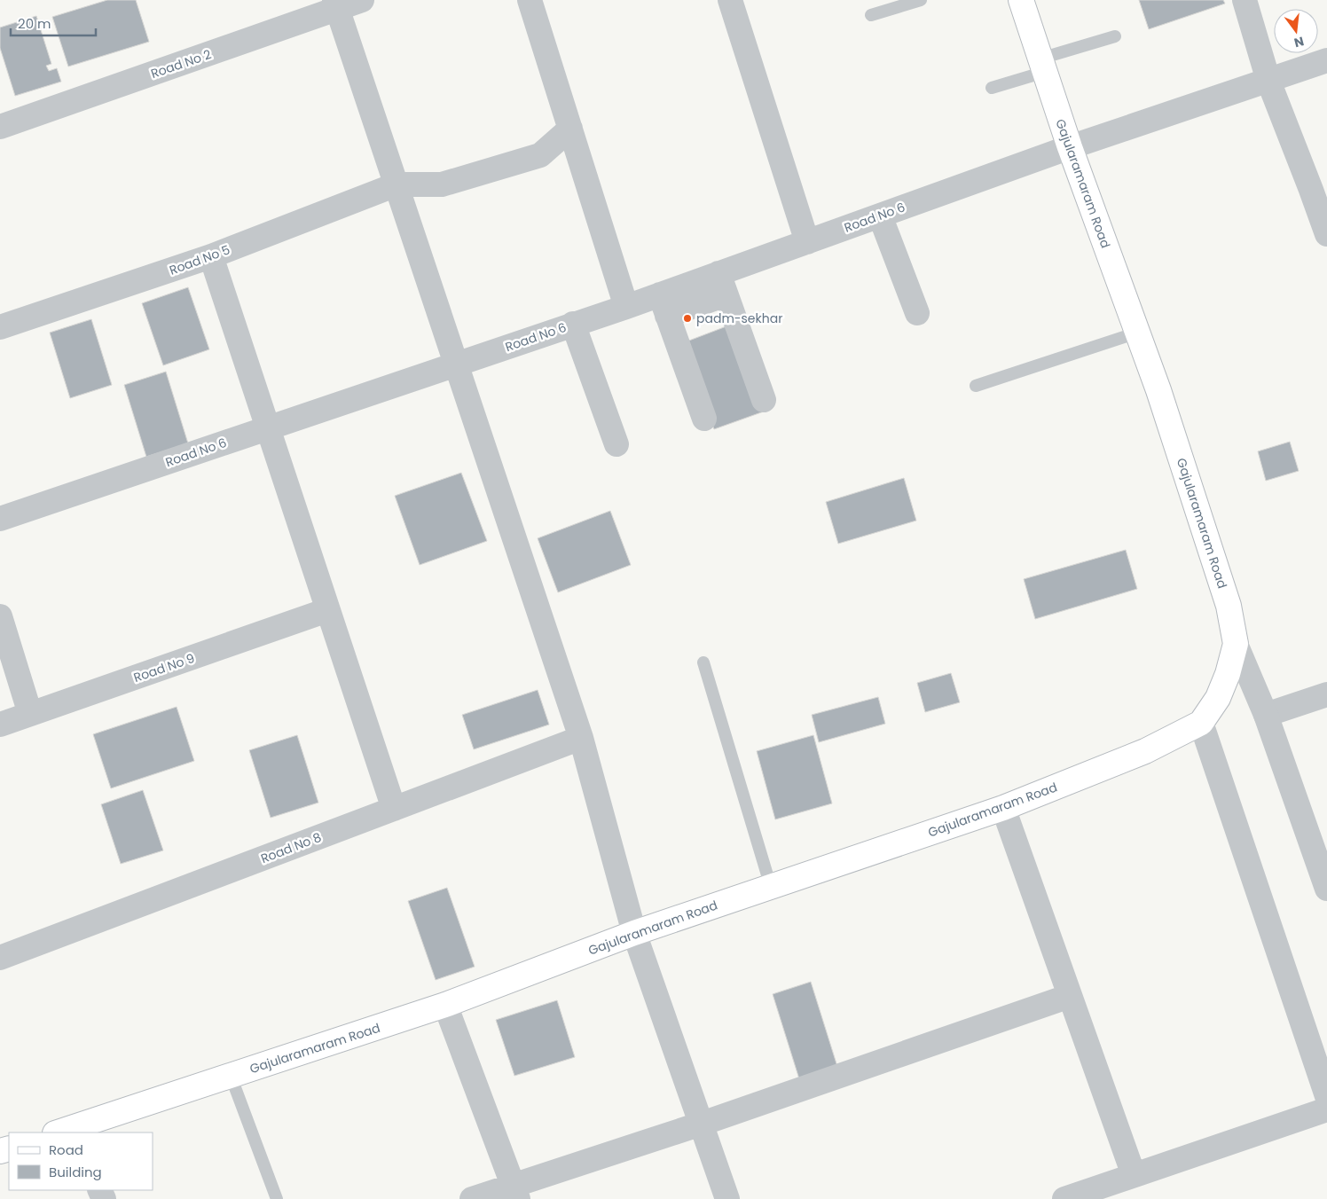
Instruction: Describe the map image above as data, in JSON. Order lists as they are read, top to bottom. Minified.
{"streets":{"main road":["Gajularamaram Road"],"street":["Road No 2","Road No 6","Road No 5","Road No 9","Road No 8"]},"crossings":[["Gajularamaram Road","Road No 6"]],"places":["padm-sekhar"],"legend":["Road","Building"],"scale_bar":"20 m","north":"bottom"}
